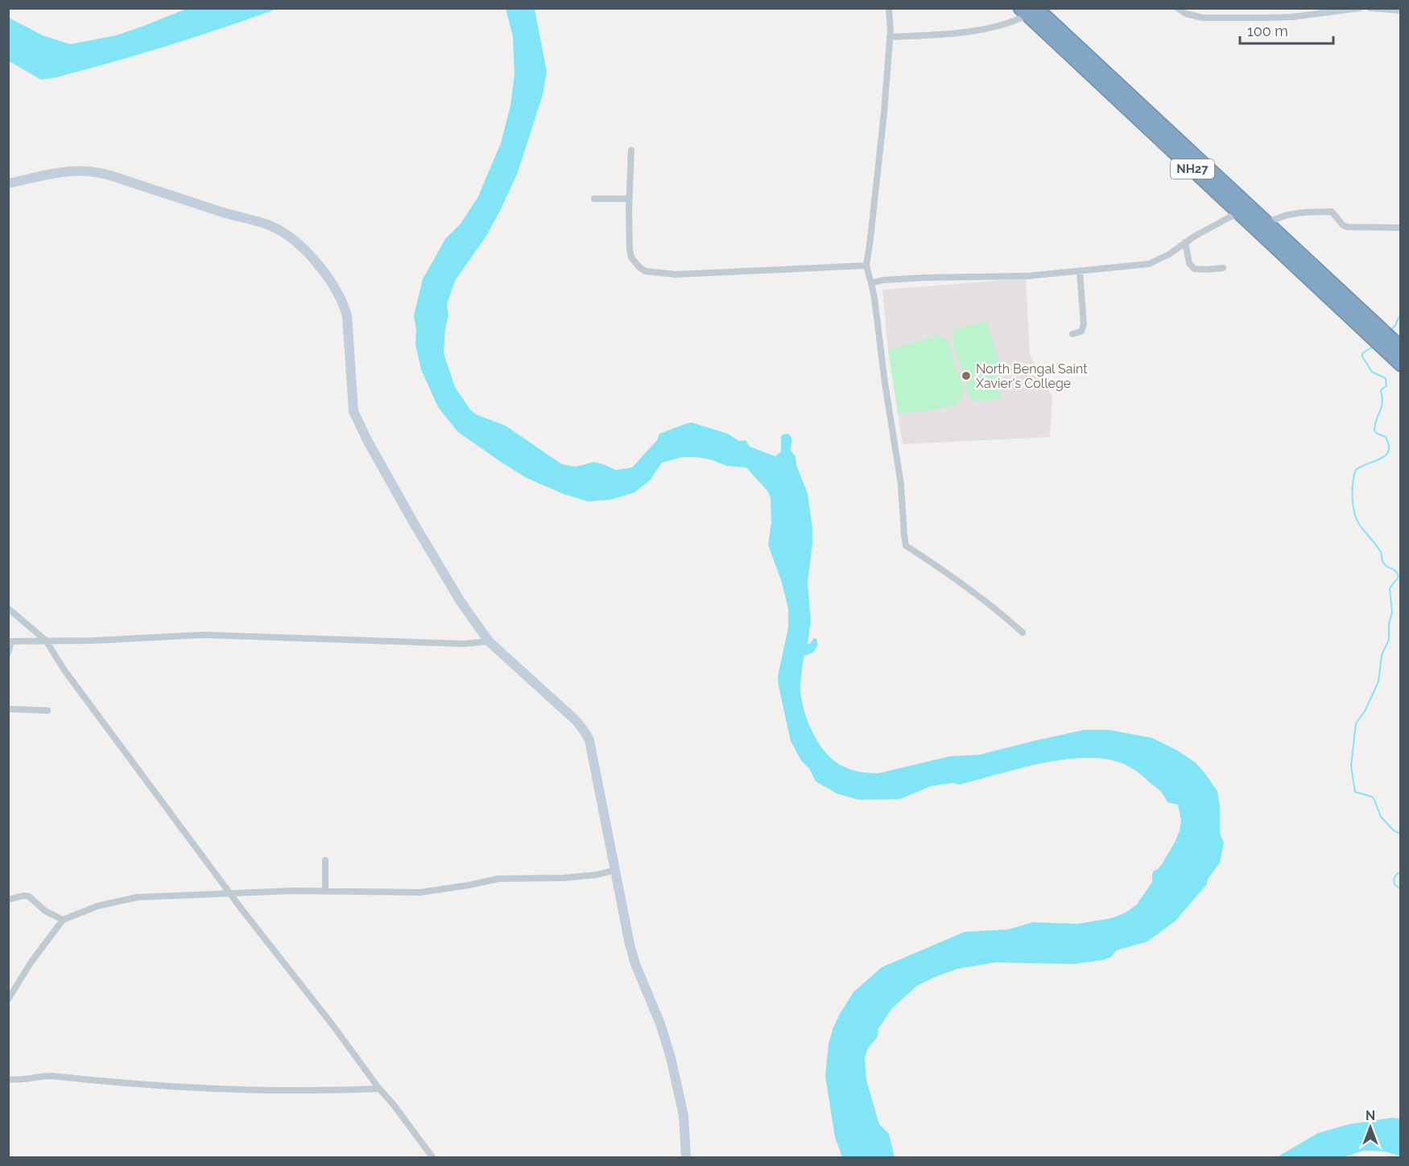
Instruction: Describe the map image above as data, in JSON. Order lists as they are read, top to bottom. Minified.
{"streets":{"highway":["NH27"]},"places":["North Bengal Saint Xavier's College"],"scale_bar":"100 m","north":"top"}
